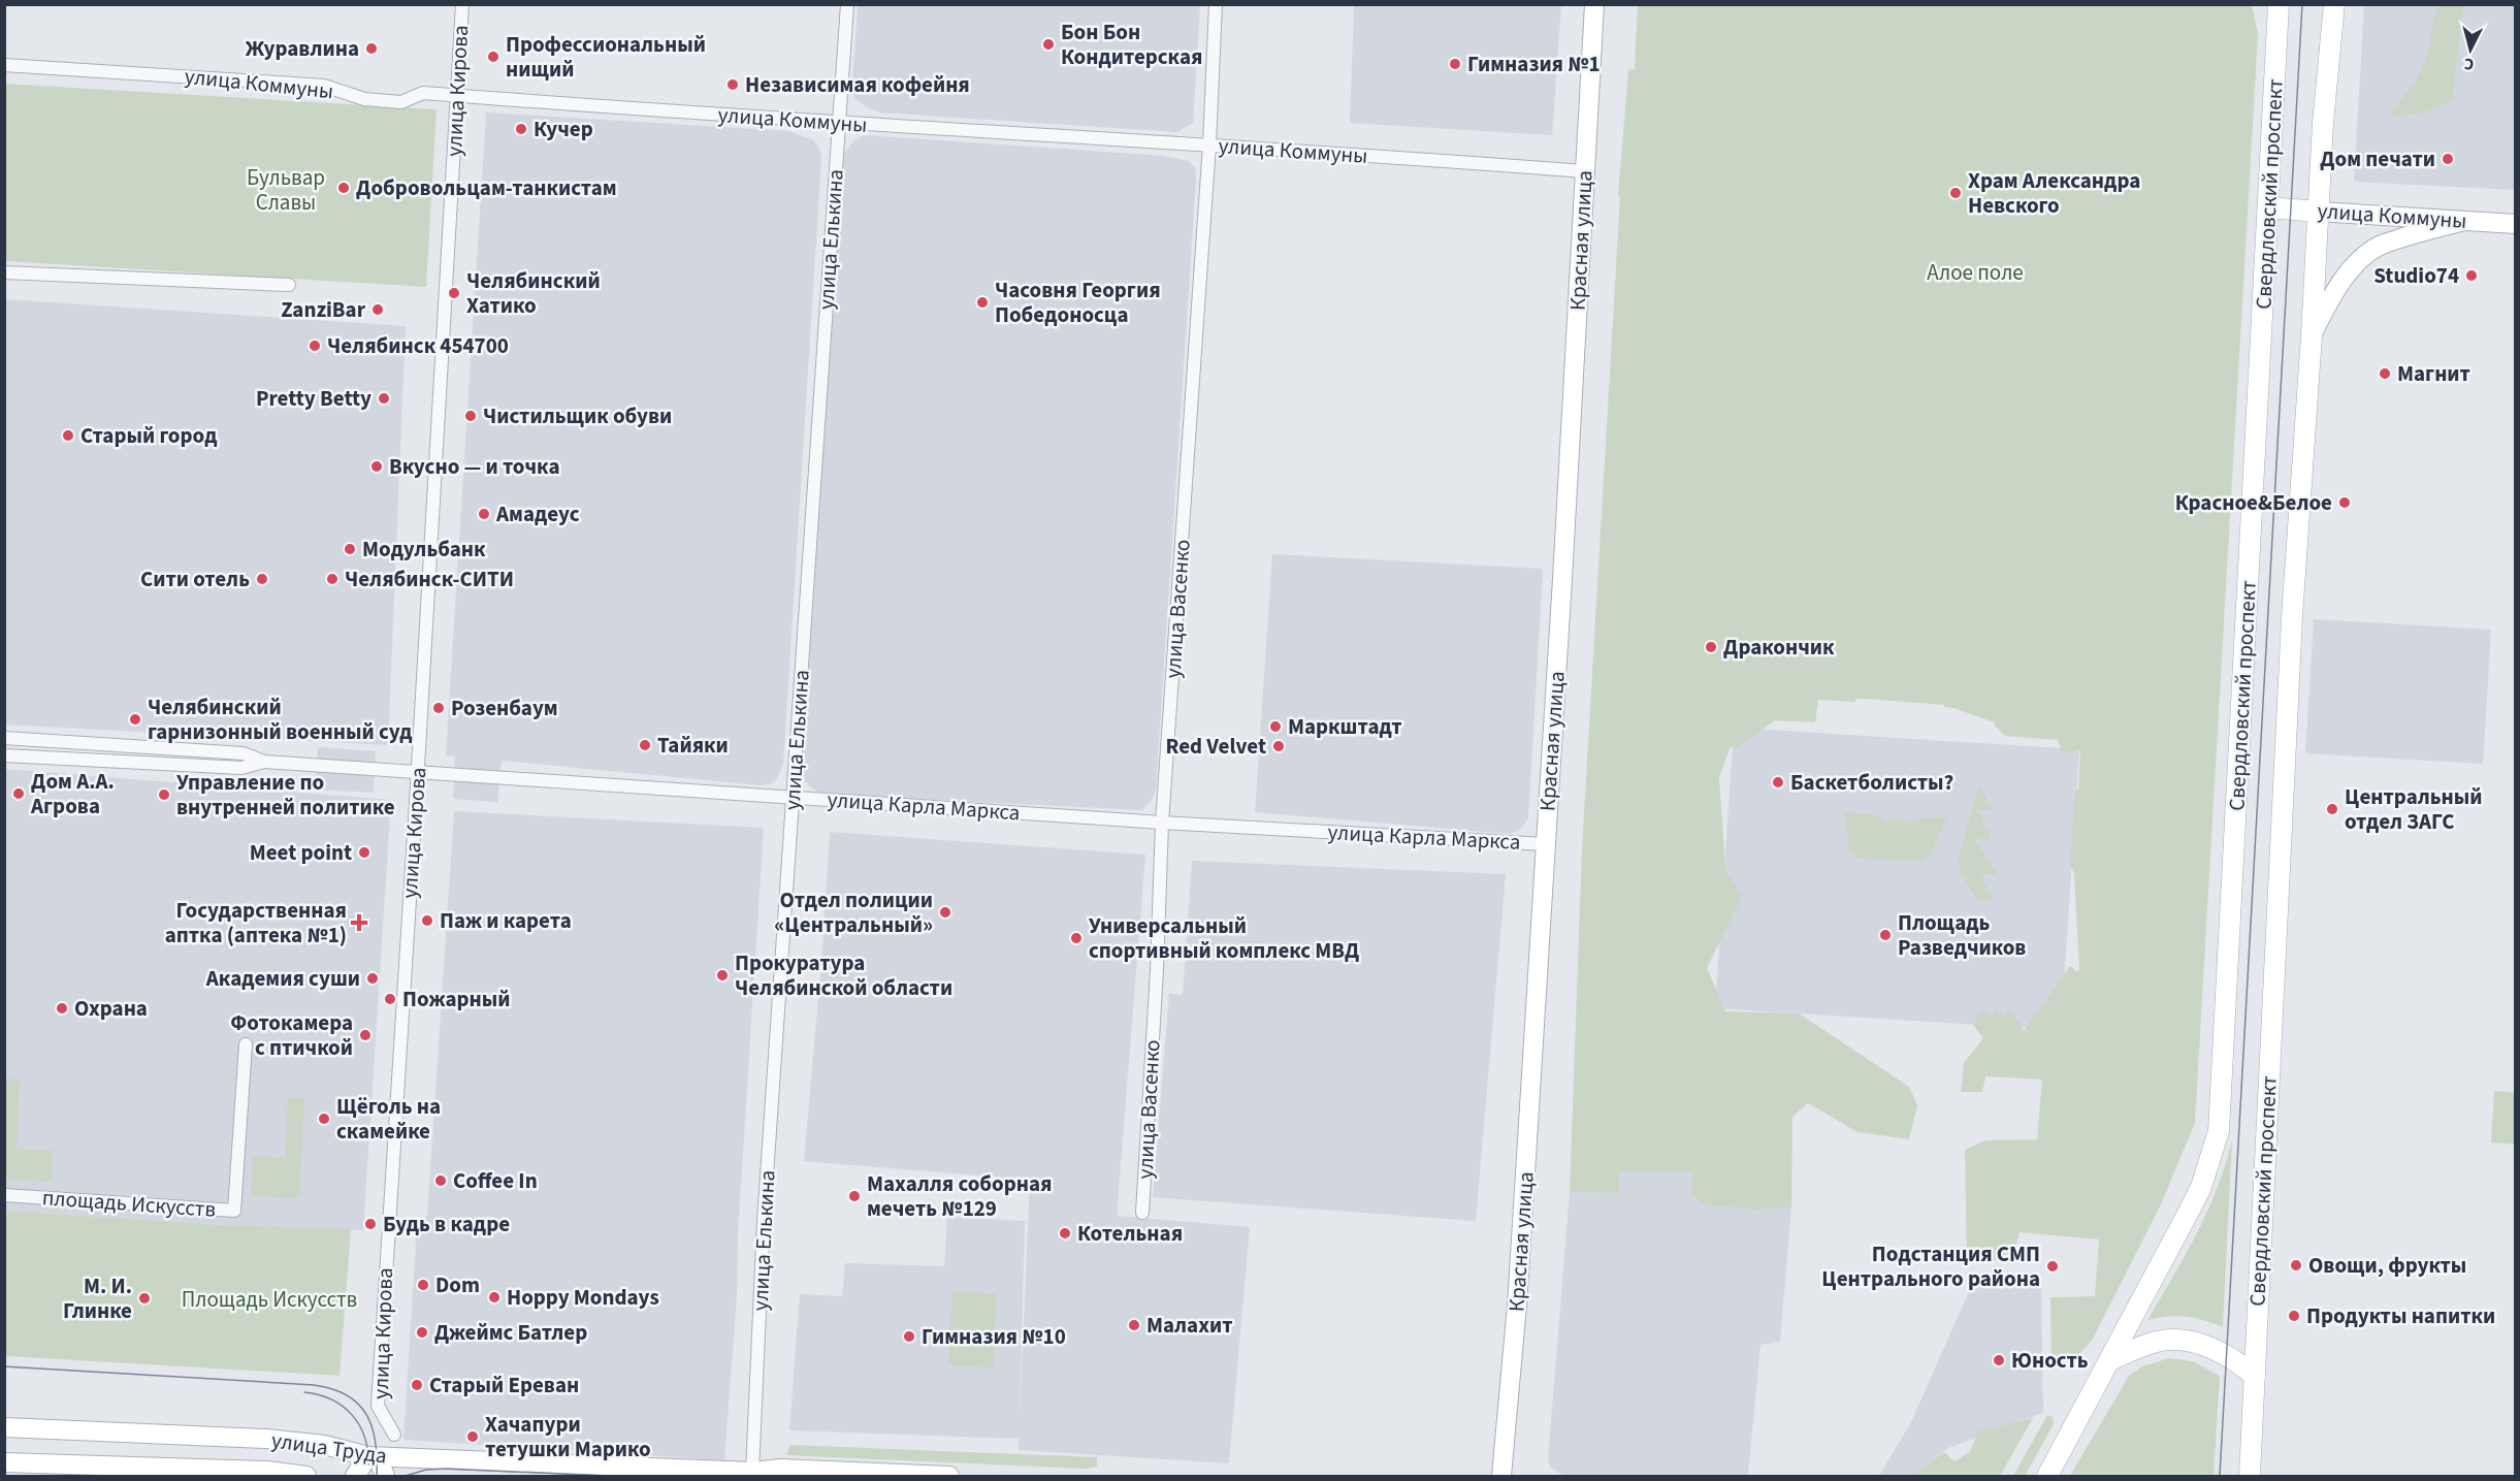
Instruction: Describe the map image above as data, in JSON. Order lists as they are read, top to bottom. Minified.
{"streets":{"main road":["улица Коммуны","Свердловский проспект","Красная улица","улица Труда"],"street":["улица Кирова","улица Елькина","улица Васенко","улица Карла Маркса","площадь Искусств"]},"crossings":[["улица Коммуны","улица Кирова"],["улица Коммуны","Свердловский проспект"],["улица Коммуны","улица Елькина"],["улица Коммуны","Красная улица"],["улица Коммуны","улица Васенко"],["улица Кирова","улица Карла Маркса"],["улица Елькина","улица Карла Маркса"],["улица Елькина","улица Труда"],["Красная улица","улица Карла Маркса"],["улица Васенко","улица Карла Маркса"]],"parks":["Бульвар Славы","Алое поле","Площадь Искусств"],"places":{"other":["Бон Бон Кондитерская","Журавлина","Профессиональный нищий","Гимназия №1","Независимая кофейня","Кучер","Дом печати","Добровольцам-танкистам","Храм Александра Невского","Studio74","Челябинский Хатико","Часовня Георгия Победоносца","ZanziBar","Челябинск 454700","Магнит","Pretty Betty","Чистильщик обуви","Старый город","Вкусно — и точка","Красное&Белое","Амадеус","Модульбанк","Сити отель","Челябинск-СИТИ","Дракончик","Розенбаум","Челябинский гарнизонный военный суд","Маркштадт","Тайяки","Red Velvet","Баскетболисты?","Дом А.А. Агрова","Управление по внутренней политике","Центральный отдел ЗАГС","Meet point","Отдел полиции «Центральный»","Паж и карета","Площадь Разведчиков","Универсальный спортивный комплекс МВД","Прокуратура Челябинской области","Академия суши","Пожарный","Охрана","Фотокамера с птичкой","Щёголь на скамейке","Coffee In","Махалля соборная мечеть №129","Будь в кадре","Котельная","Овощи, фрукты","Подстанция СМП Центрального района","Dom","Hoppy Mondays","М. И. Глинке","Продукты напитки","Малахит","Джеймс Батлер","Гимназия №10","Юность","Старый Ереван","Хачапури тетушки Марико"],"health":["Государственная аптка (аптека №1)"]},"north":"bottom"}
